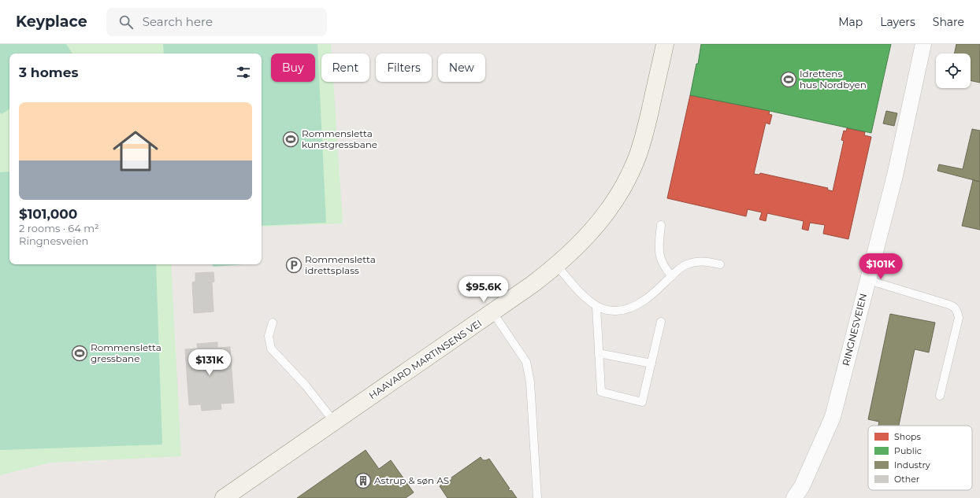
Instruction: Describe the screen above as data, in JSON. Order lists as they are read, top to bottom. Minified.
{"streets":{"street":["RINGNESVEIEN","HAAVARD MARTINSENS VEI"]},"places":{"sports":["Idrettens hus Nordbyen","Rommensletta kunstgressbane","Rommensletta gressbane"],"parking":["Rommensletta idrettsplass"],"building":["Astrup & søn AS"]},"legend":["Shops","Public","Industry","Other"],"page":{"header":"Keyplace","search":"Search here","nav":["Map","Layers","Share"],"chip":["Buy","Rent","Filters","New"],"heading":"3 homes","list":[{"name":"$101,000","note":"2 rooms · 64 m² · Ringnesveien"}],"price":["$101K","$95.6K","$131K"]}}
